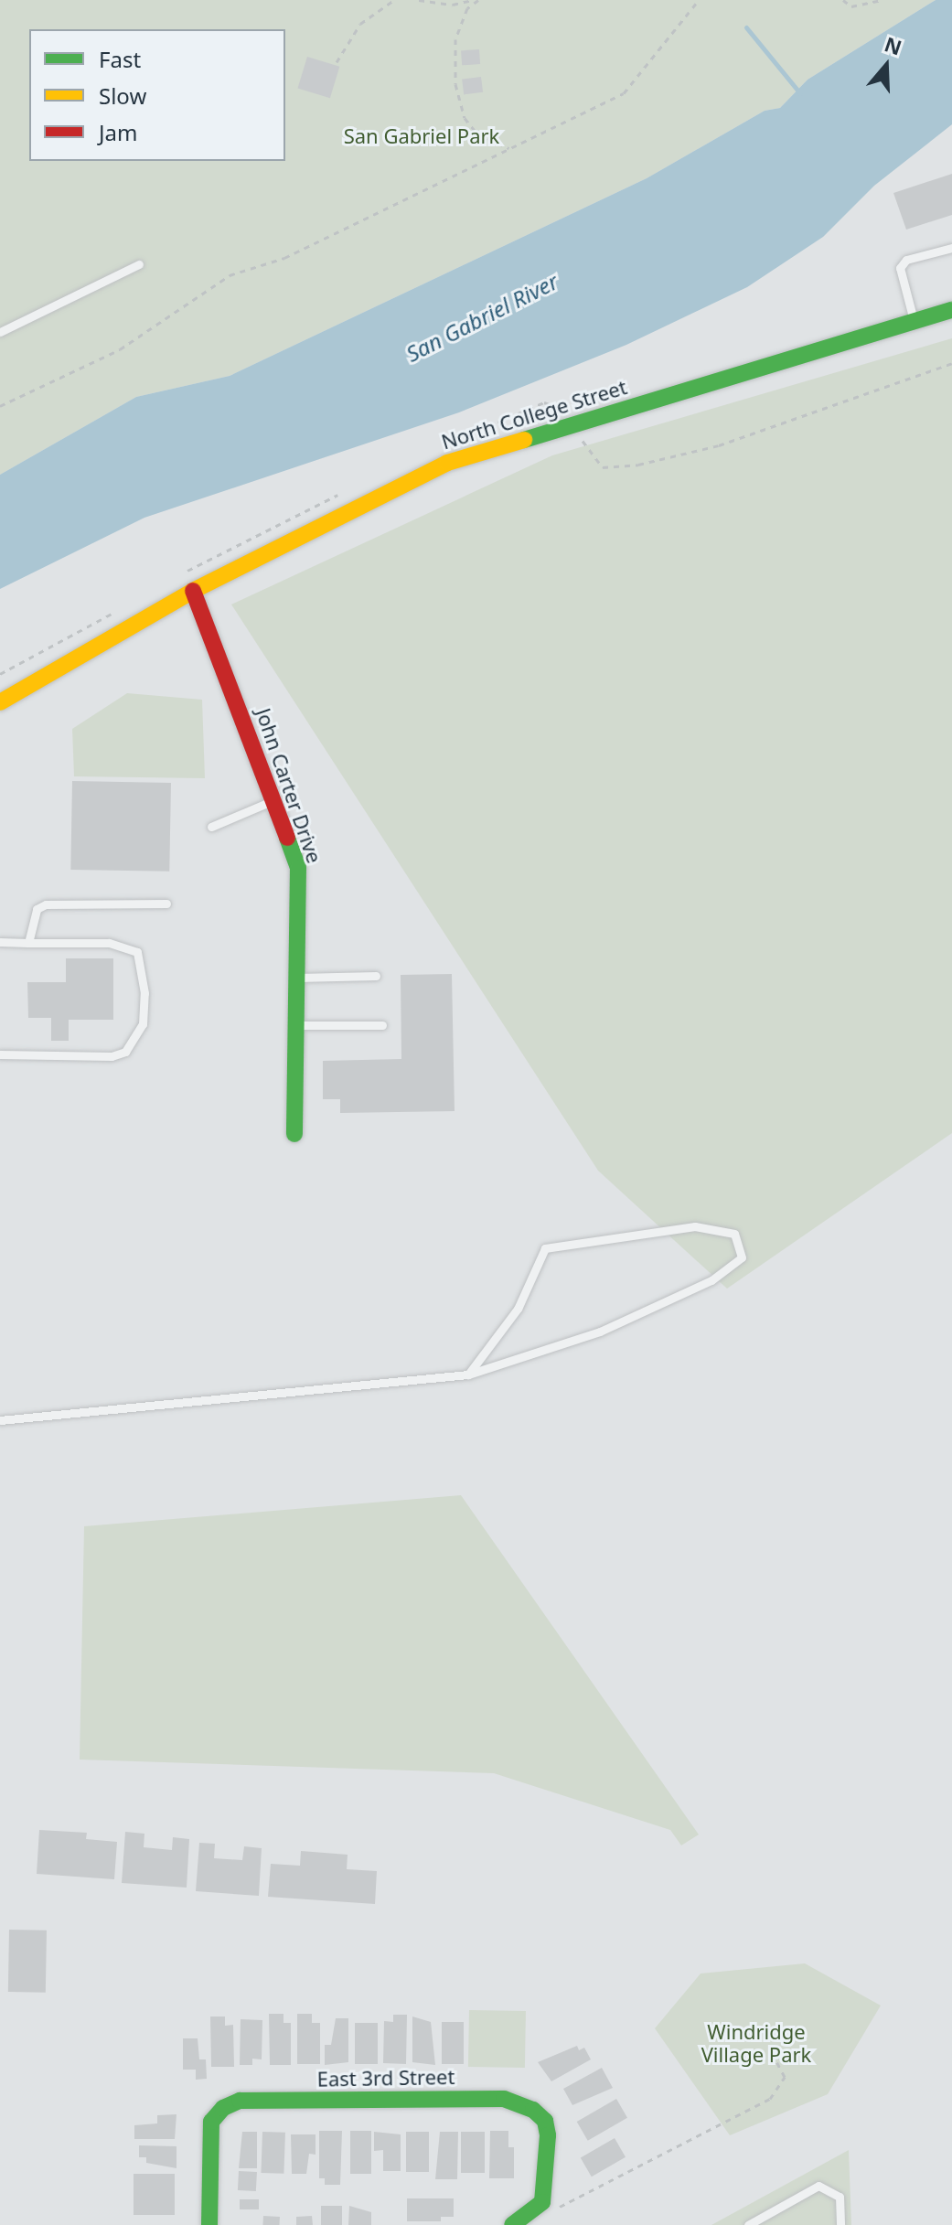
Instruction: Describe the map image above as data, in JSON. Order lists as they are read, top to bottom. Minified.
{"streets":{"street":["North College Street","John Carter Drive","East 3rd Street"]},"crossings":[["North College Street","John Carter Drive"]],"water":["San Gabriel River"],"parks":["San Gabriel Park","Windridge Village Park"],"legend":["Fast","Slow","Jam"],"north":"top"}
